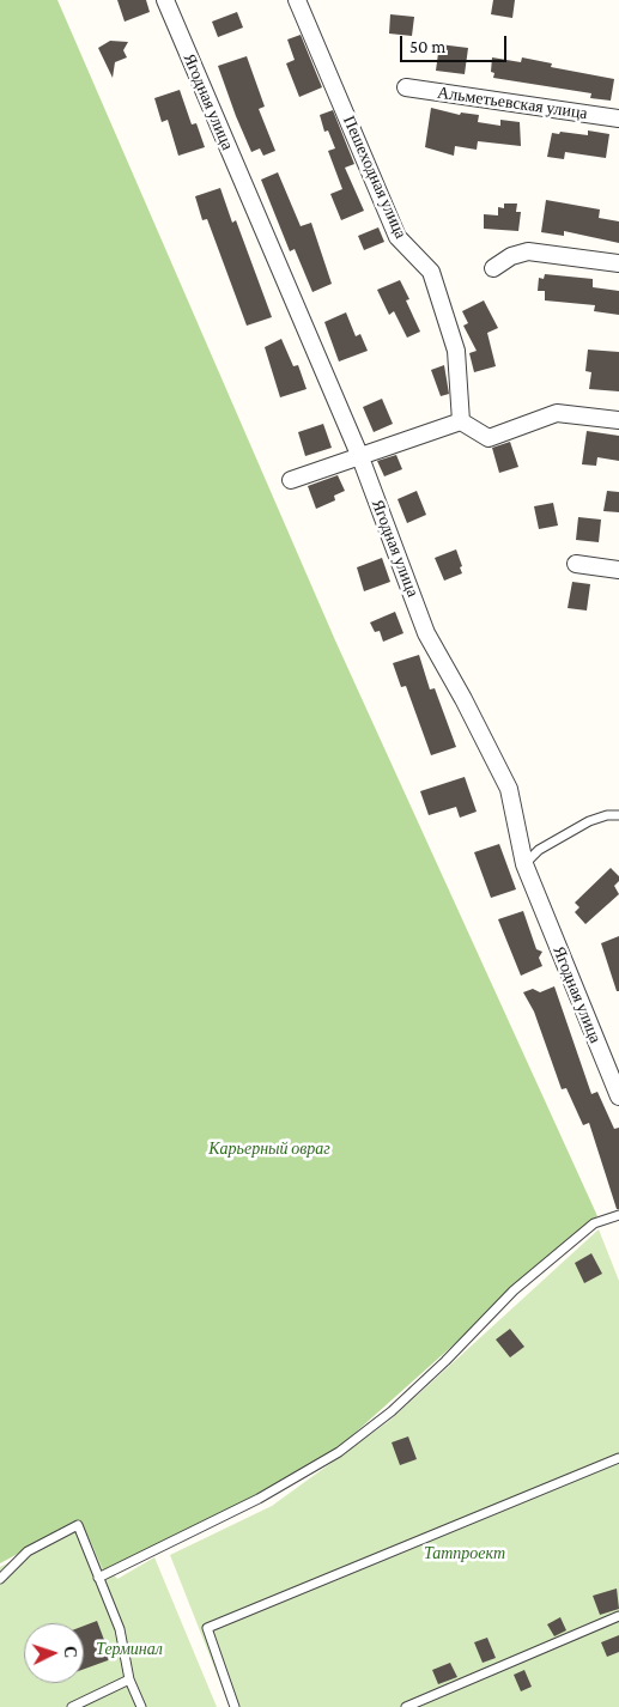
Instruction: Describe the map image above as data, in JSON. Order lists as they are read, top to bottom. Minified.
{"streets":{"street":["Ягодная улица","Альметьевская улица","Пешеходная улица"]},"parks":["Карьерный овраг","Татпроект","Терминал"],"scale_bar":"50 m","north":"right"}
